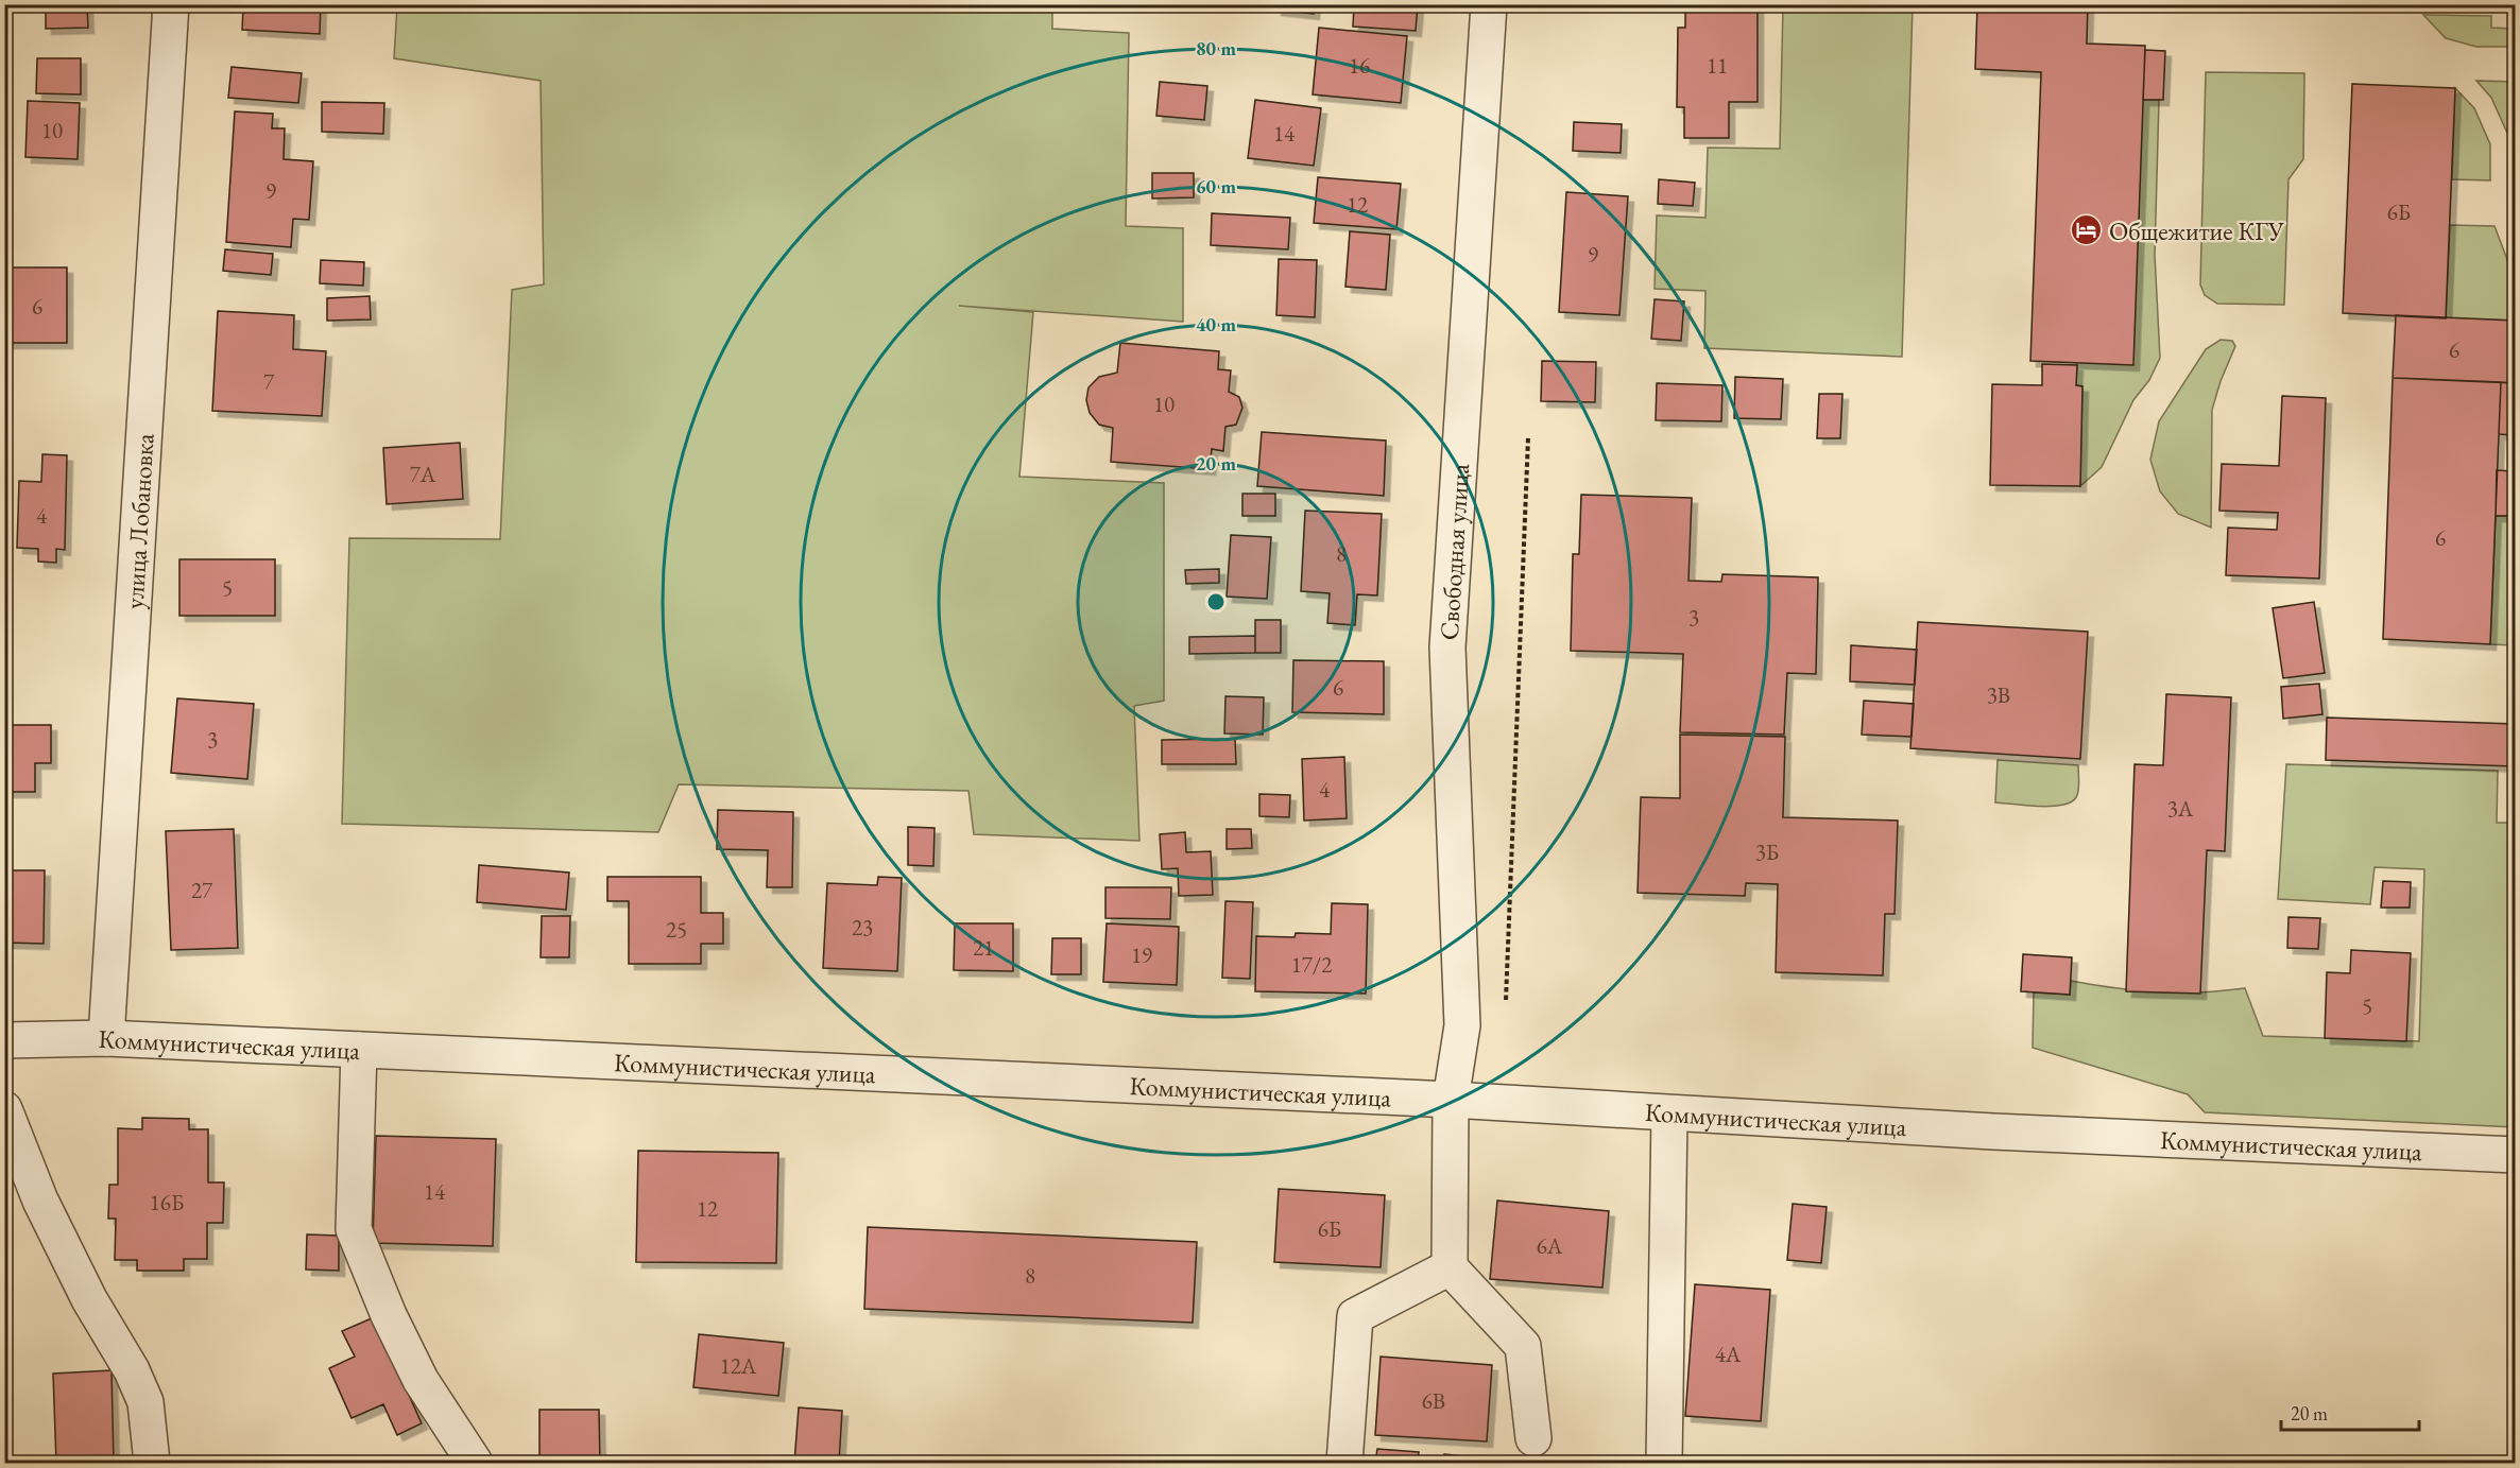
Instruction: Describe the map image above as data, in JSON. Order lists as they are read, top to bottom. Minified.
{"streets":{"street":["улица Лобановка","Свободная улица","Коммунистическая улица"]},"crossings":[["улица Лобановка","Коммунистическая улица"],["Свободная улица","Коммунистическая улица"]],"places":{"hotel":["Общежитие КГУ"]},"house_numbers":["16","11","10","14","9","12","6Б","9","6","6","7","10","7А","4","6","8","5","3","6","3В","3","4","3А","3Б","27","23","25","21","19","17/2","5","14","16Б","12","6Б","6А","8","4А","12А","6В"],"scale_bar":"20 m","rings":["80 m","60 m","40 m","20 m"]}
